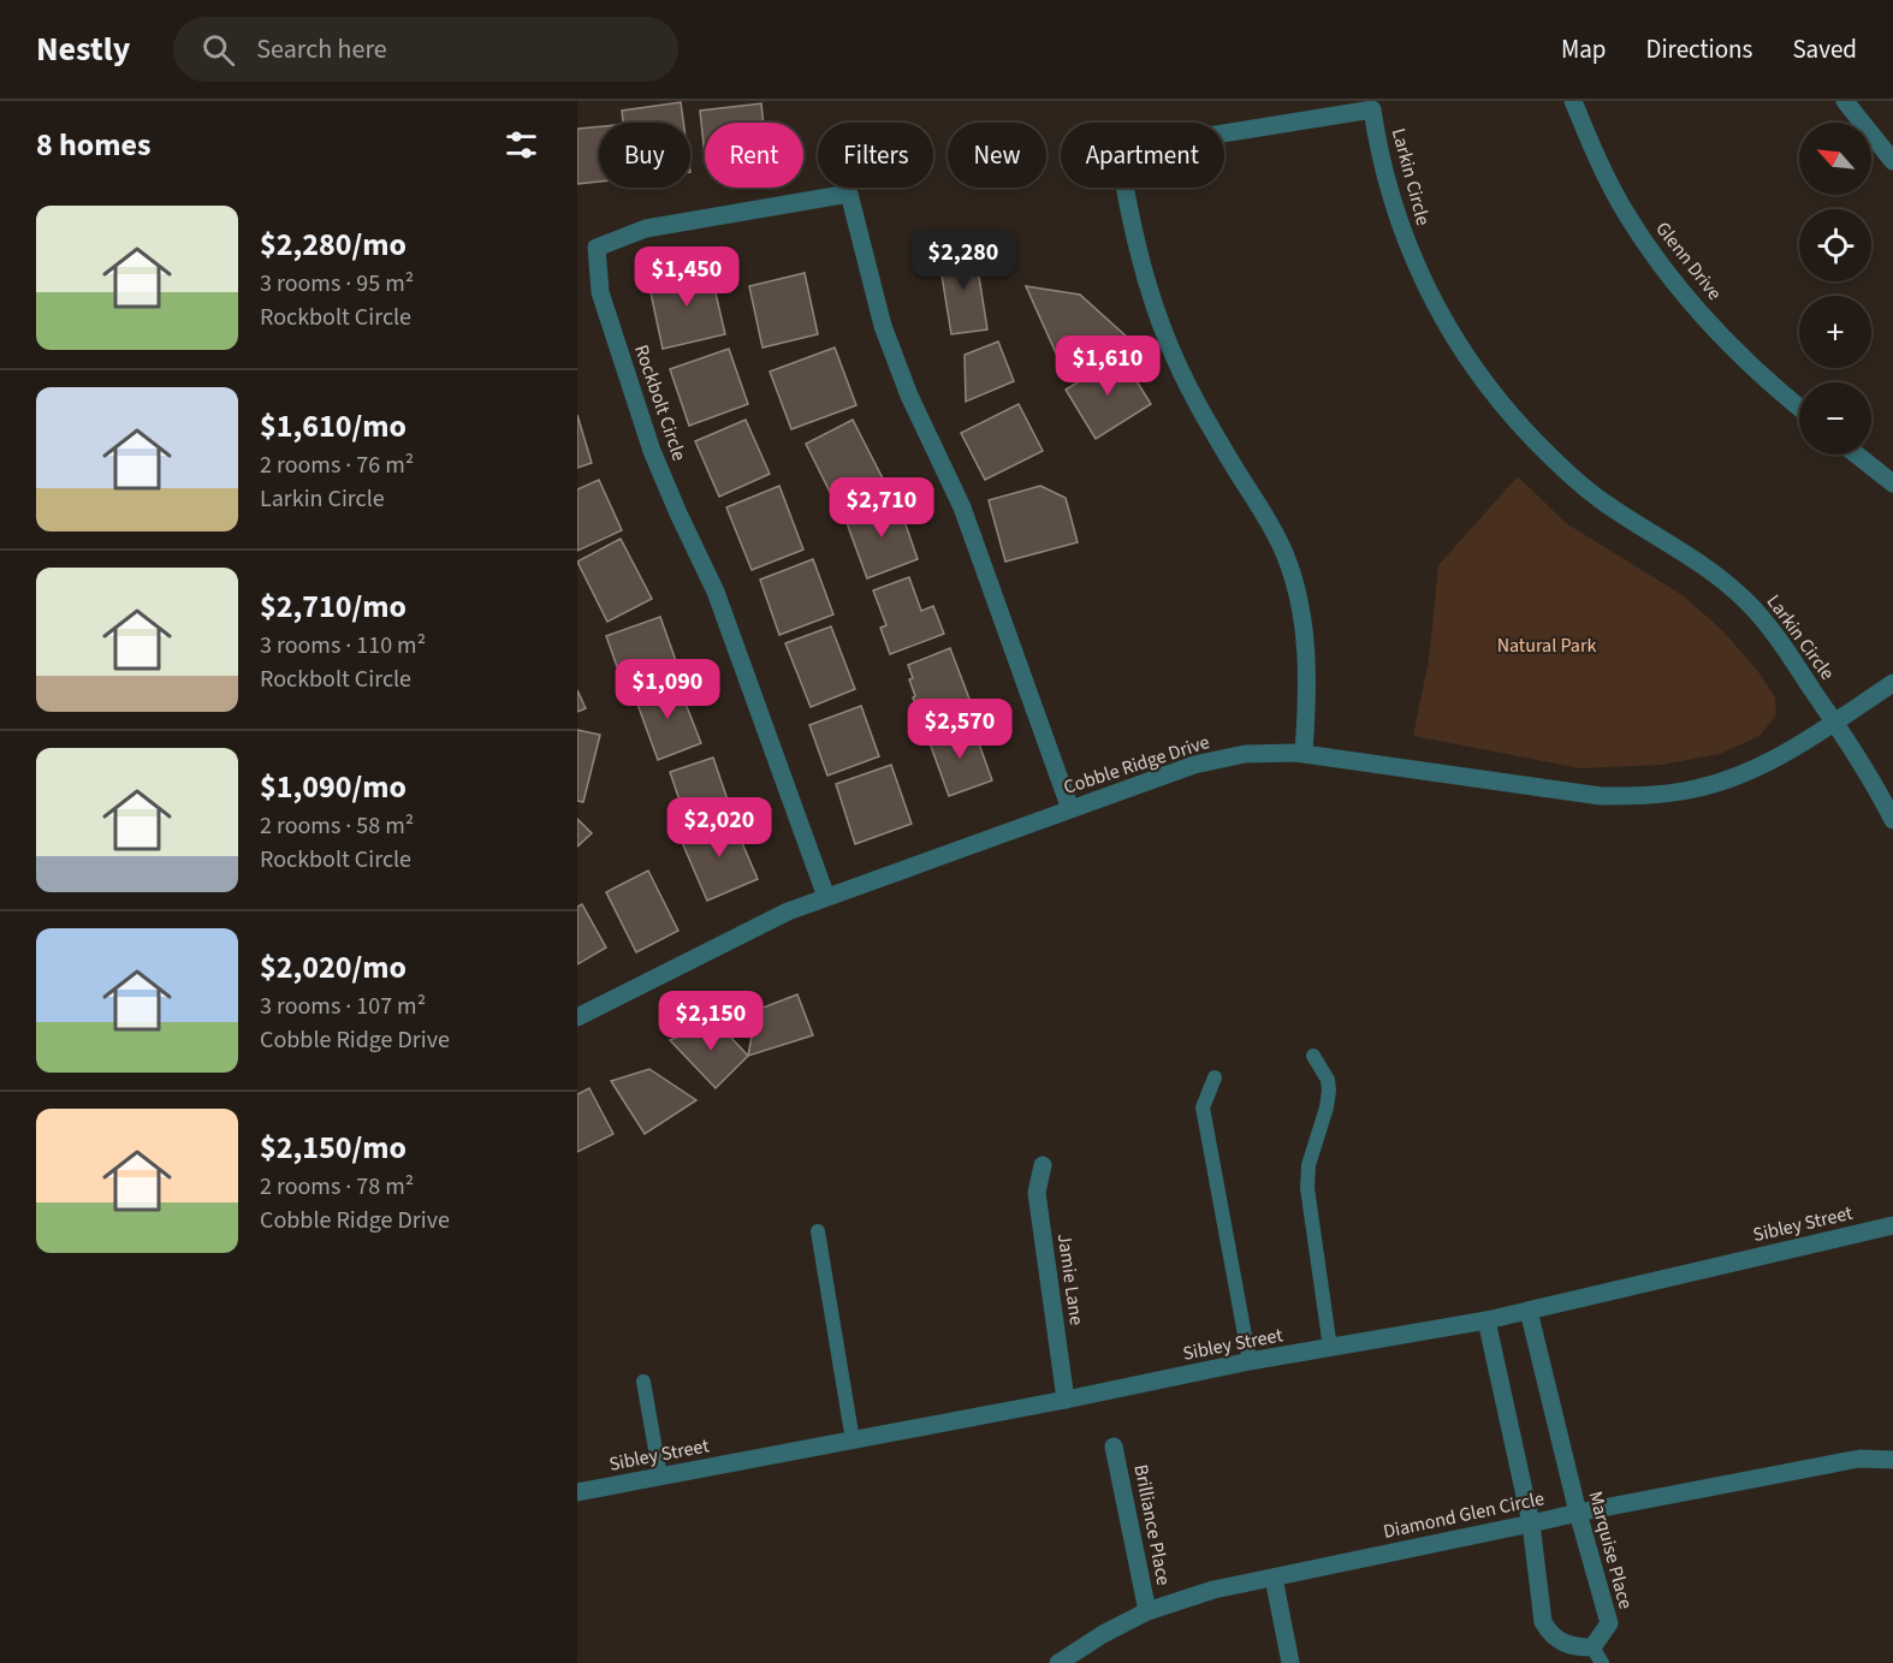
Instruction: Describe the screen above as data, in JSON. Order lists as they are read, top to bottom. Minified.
{"streets":{"street":["Larkin Circle","Glenn Drive","Rockbolt Circle","Cobble Ridge Drive","Sibley Street","Jamie Lane","Diamond Glen Circle","Brilliance Place","Marquise Place"]},"crossings":[["Larkin Circle","Cobble Ridge Drive"],["Rockbolt Circle","Cobble Ridge Drive"],["Sibley Street","Jamie Lane"],["Sibley Street","Marquise Place"],["Diamond Glen Circle","Brilliance Place"],["Diamond Glen Circle","Marquise Place"]],"parks":["Natural Park"],"north":"top left","page":{"header":"Nestly","search":"Search here","nav":["Map","Directions","Saved"],"heading":"8 homes","map_buttons":["+","−"],"chip":["Buy","Rent","Filters","New","Apartment"],"list":[{"name":"$2,280/mo","note":"3 rooms · 95 m² · Rockbolt Circle"},{"name":"$1,610/mo","note":"2 rooms · 76 m² · Larkin Circle"},{"name":"$2,710/mo","note":"3 rooms · 110 m² · Rockbolt Circle"},{"name":"$1,090/mo","note":"2 rooms · 58 m² · Rockbolt Circle"},{"name":"$2,020/mo","note":"3 rooms · 107 m² · Cobble Ridge Drive"},{"name":"$2,150/mo","note":"2 rooms · 78 m² · Cobble Ridge Drive"}],"price":["$2,280","$1,450","$1,610","$2,710","$1,090","$2,570","$2,020","$2,150"]}}
